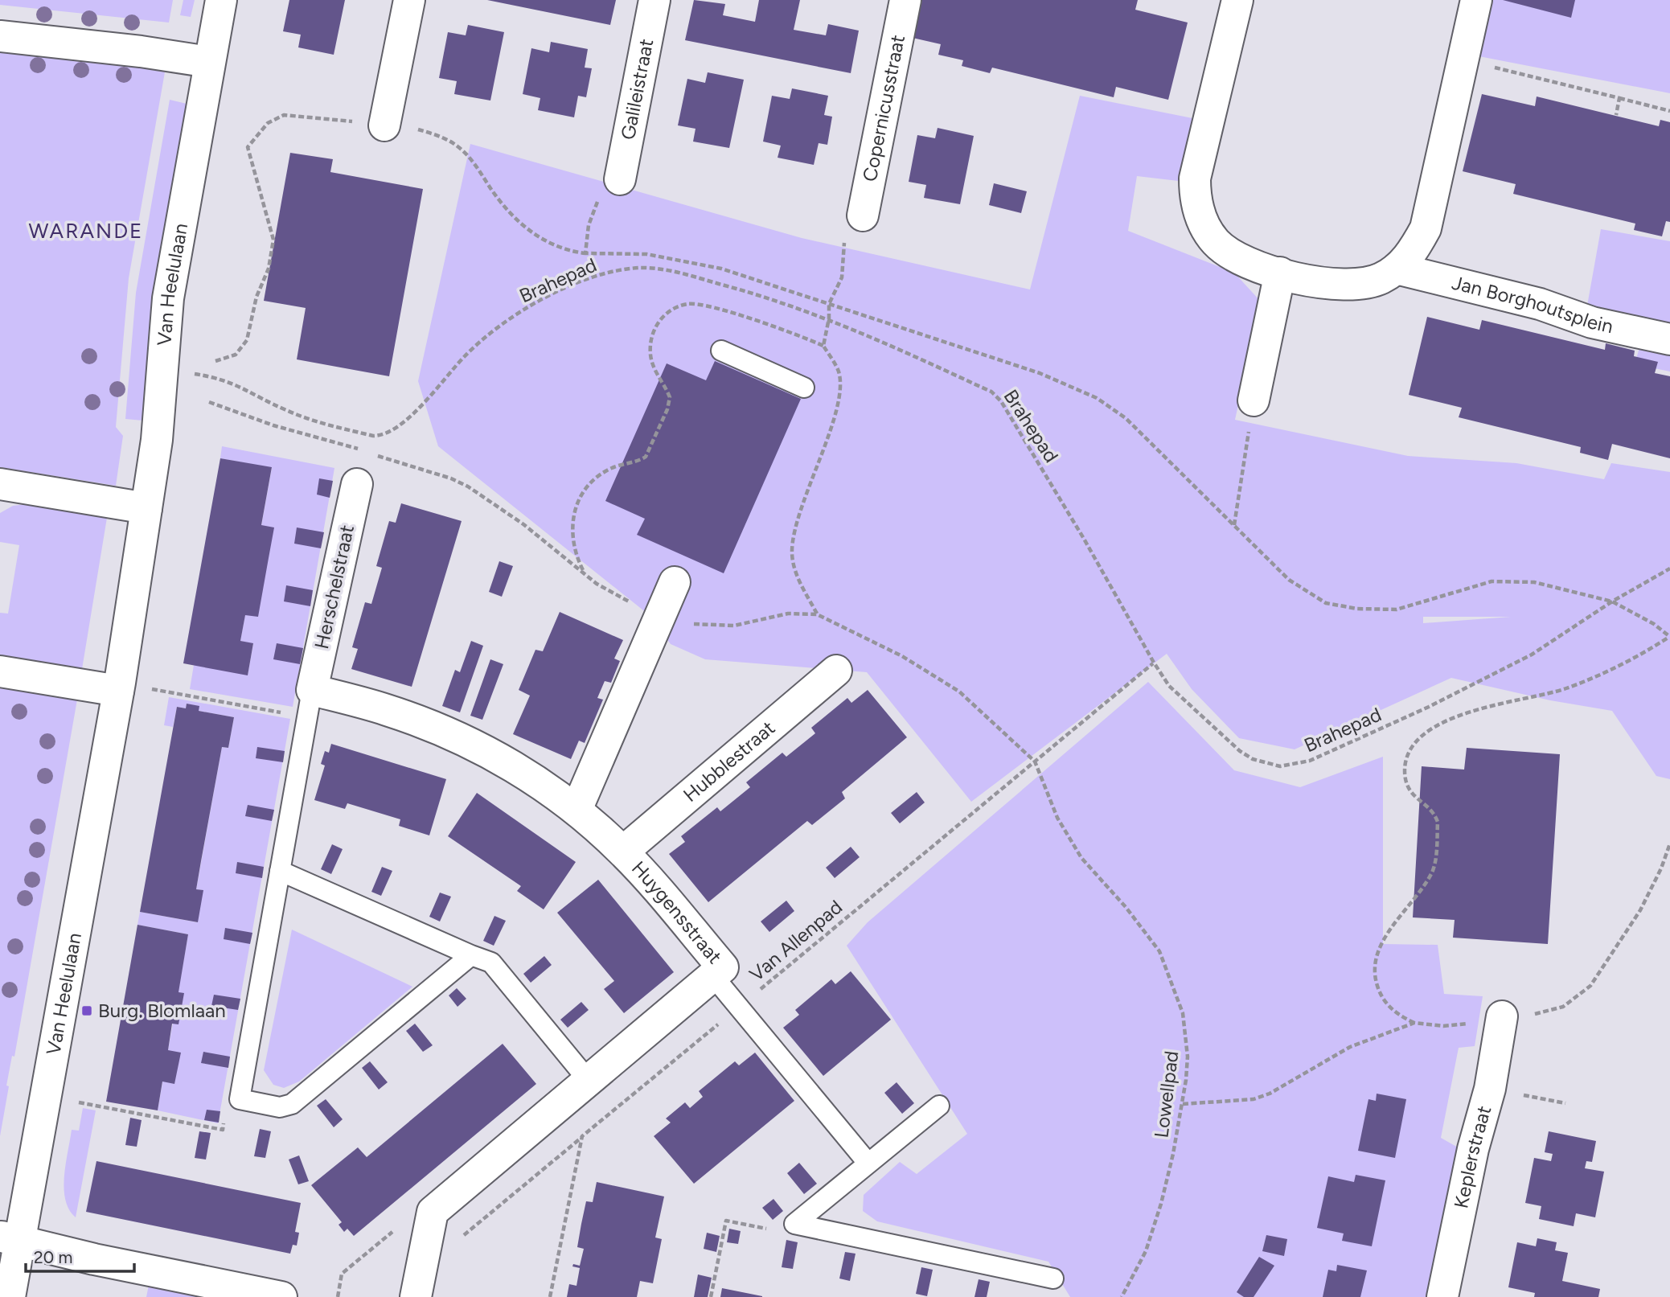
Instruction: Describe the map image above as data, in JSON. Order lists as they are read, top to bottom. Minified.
{"streets":{"street":["Galileistraat","Copernicusstraat","Van Heelulaan","Jan Borghoutsplein","Herschelstraat","Hubblestraat","Huygensstraat","Keplerstraat"],"path":["Brahepad","Van Allenpad","Lowellpad"]},"crossings":[["Brahepad","Van Heelulaan"],["Brahepad","Van Allenpad"],["Herschelstraat","Huygensstraat"],["Hubblestraat","Huygensstraat"],["Van Allenpad","Lowellpad"]],"districts":["WARANDE"],"places":{"transit":["Burg. Blomlaan"]},"scale_bar":"20 m"}
